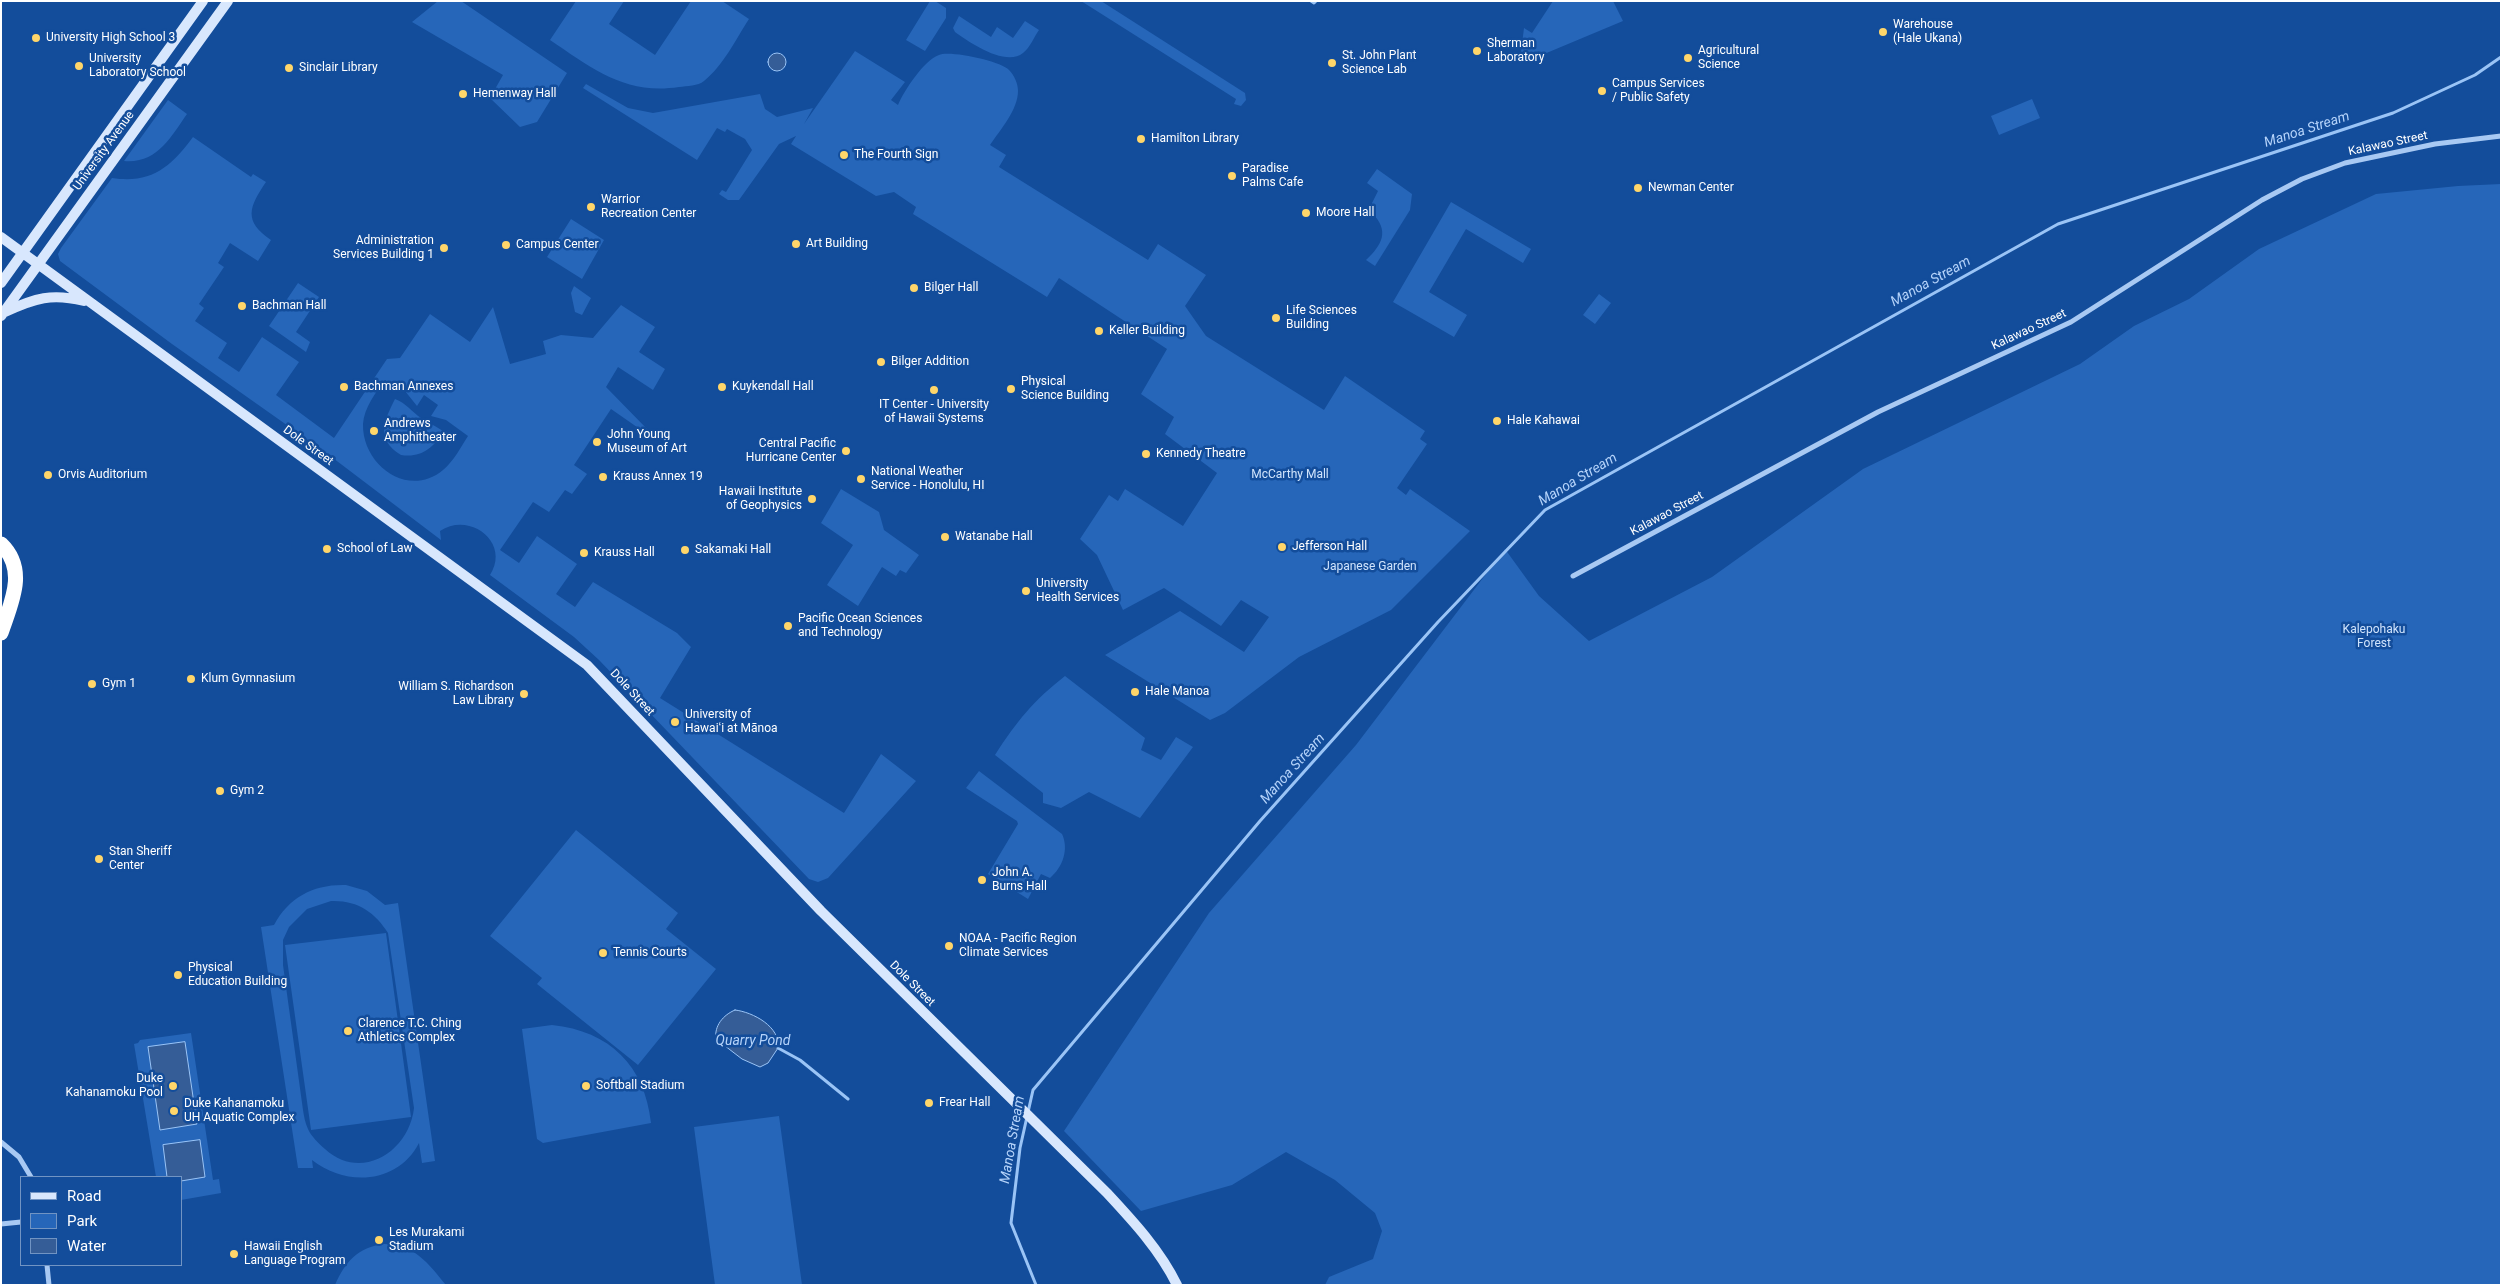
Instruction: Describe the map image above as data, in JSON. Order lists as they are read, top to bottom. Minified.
{"streets":{"street":["Kalawao Street","University Avenue","Dole Street"]},"crossings":[["University Avenue","Dole Street"]],"water":["Manoa Stream","Quarry Pond"],"parks":["McCarthy Mall","Japanese Garden","Kalepohaku Forest"],"places":["Warehouse (Hale Ukana)","University High School 3","Sherman Laboratory","Agricultural Science","St. John Plant Science Lab","University Laboratory School","Sinclair Library","Campus Services / Public Safety","Hemenway Hall","Hamilton Library","The Fourth Sign","Paradise Palms Cafe","Newman Center","Warrior Recreation Center","Moore Hall","Art Building","Campus Center","Administration Services Building 1","Bilger Hall","Bachman Hall","Life Sciences Building","Keller Building","Bilger Addition","Bachman Annexes","Kuykendall Hall","Physical Science Building","IT Center - University of Hawaii Systems","Hale Kahawai","Andrews Amphitheater","John Young Museum of Art","Central Pacific Hurricane Center","Kennedy Theatre","Orvis Auditorium","Krauss Annex 19","National Weather Service - Honolulu, HI","Hawaii Institute of Geophysics","Watanabe Hall","Jefferson Hall","School of Law","Sakamaki Hall","Krauss Hall","University Health Services","Pacific Ocean Sciences and Technology","Klum Gymnasium","Gym 1","Hale Manoa","William S. Richardson Law Library","University of Hawaiʻi at Mānoa","Gym 2","Stan Sheriff Center","John A. Burns Hall","NOAA - Pacific Region Climate Services","Tennis Courts","Physical Education Building","Clarence T.C. Ching Athletics Complex","Duke Kahanamoku Pool","Softball Stadium","Frear Hall","Duke Kahanamoku UH Aquatic Complex","Les Murakami Stadium","Hawaii English Language Program"],"legend":["Road","Park","Water"]}
